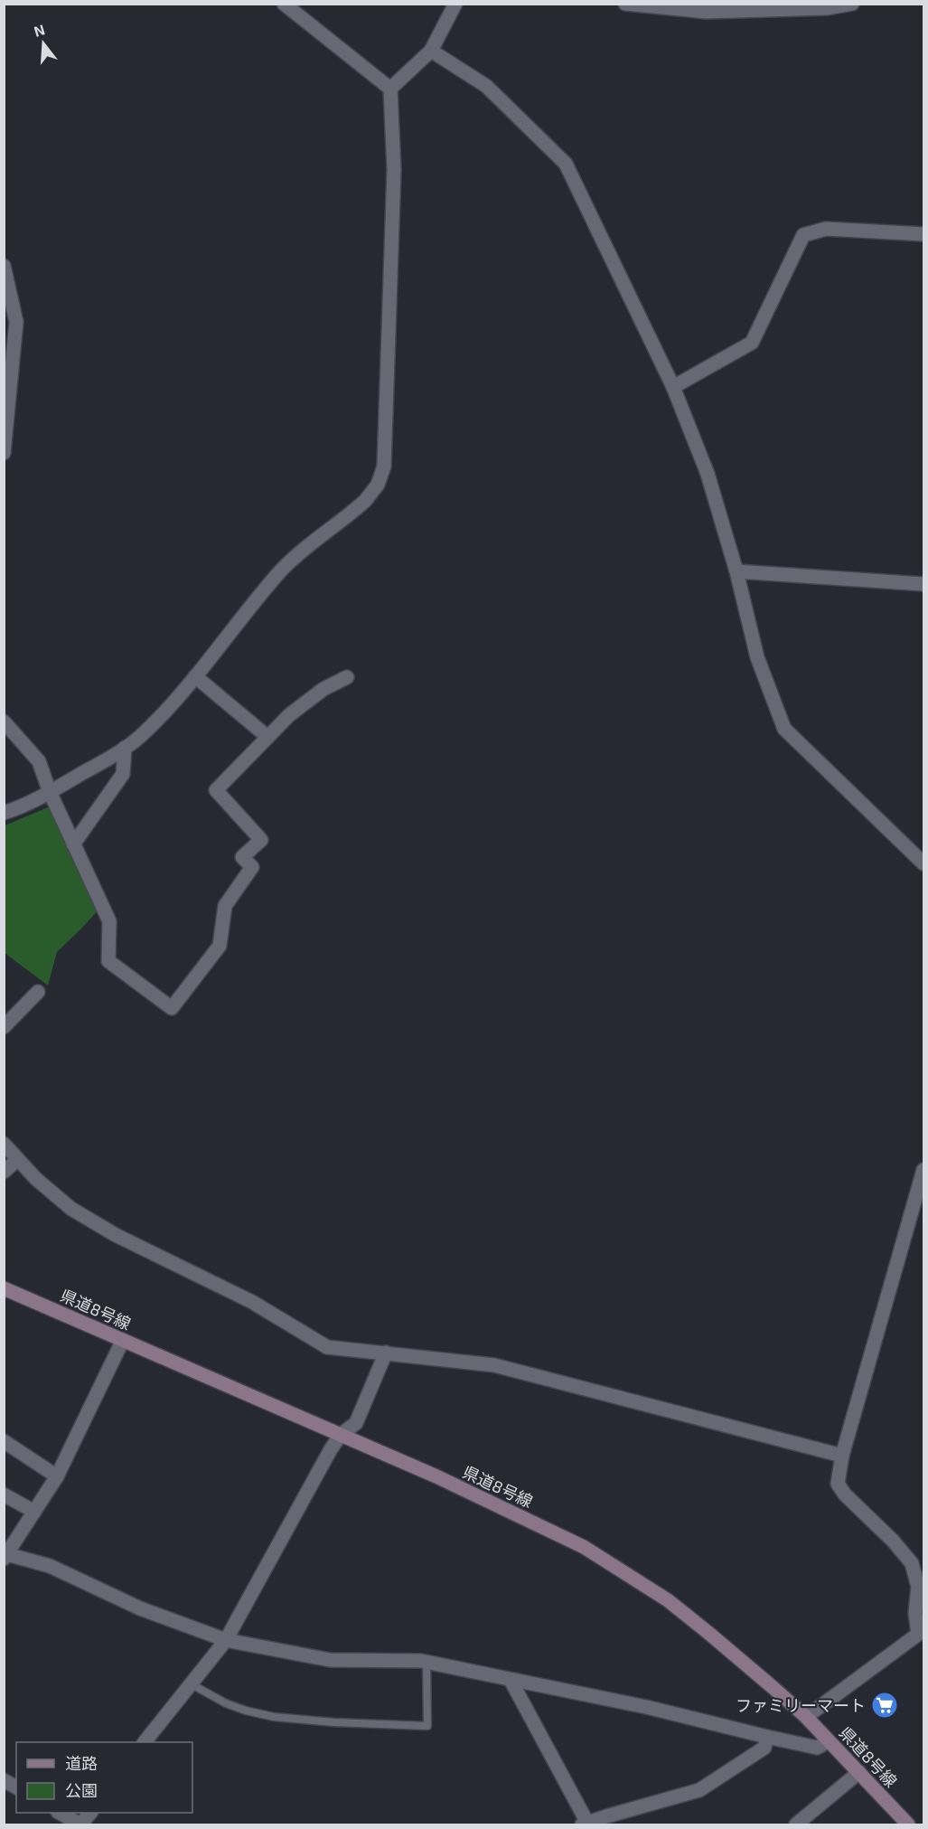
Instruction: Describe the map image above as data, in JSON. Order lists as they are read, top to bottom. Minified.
{"streets":{"main road":["県道8号線"]},"places":{"supermarket":["ファミリーマート"]},"legend":["道路","公園"],"north":"top"}
